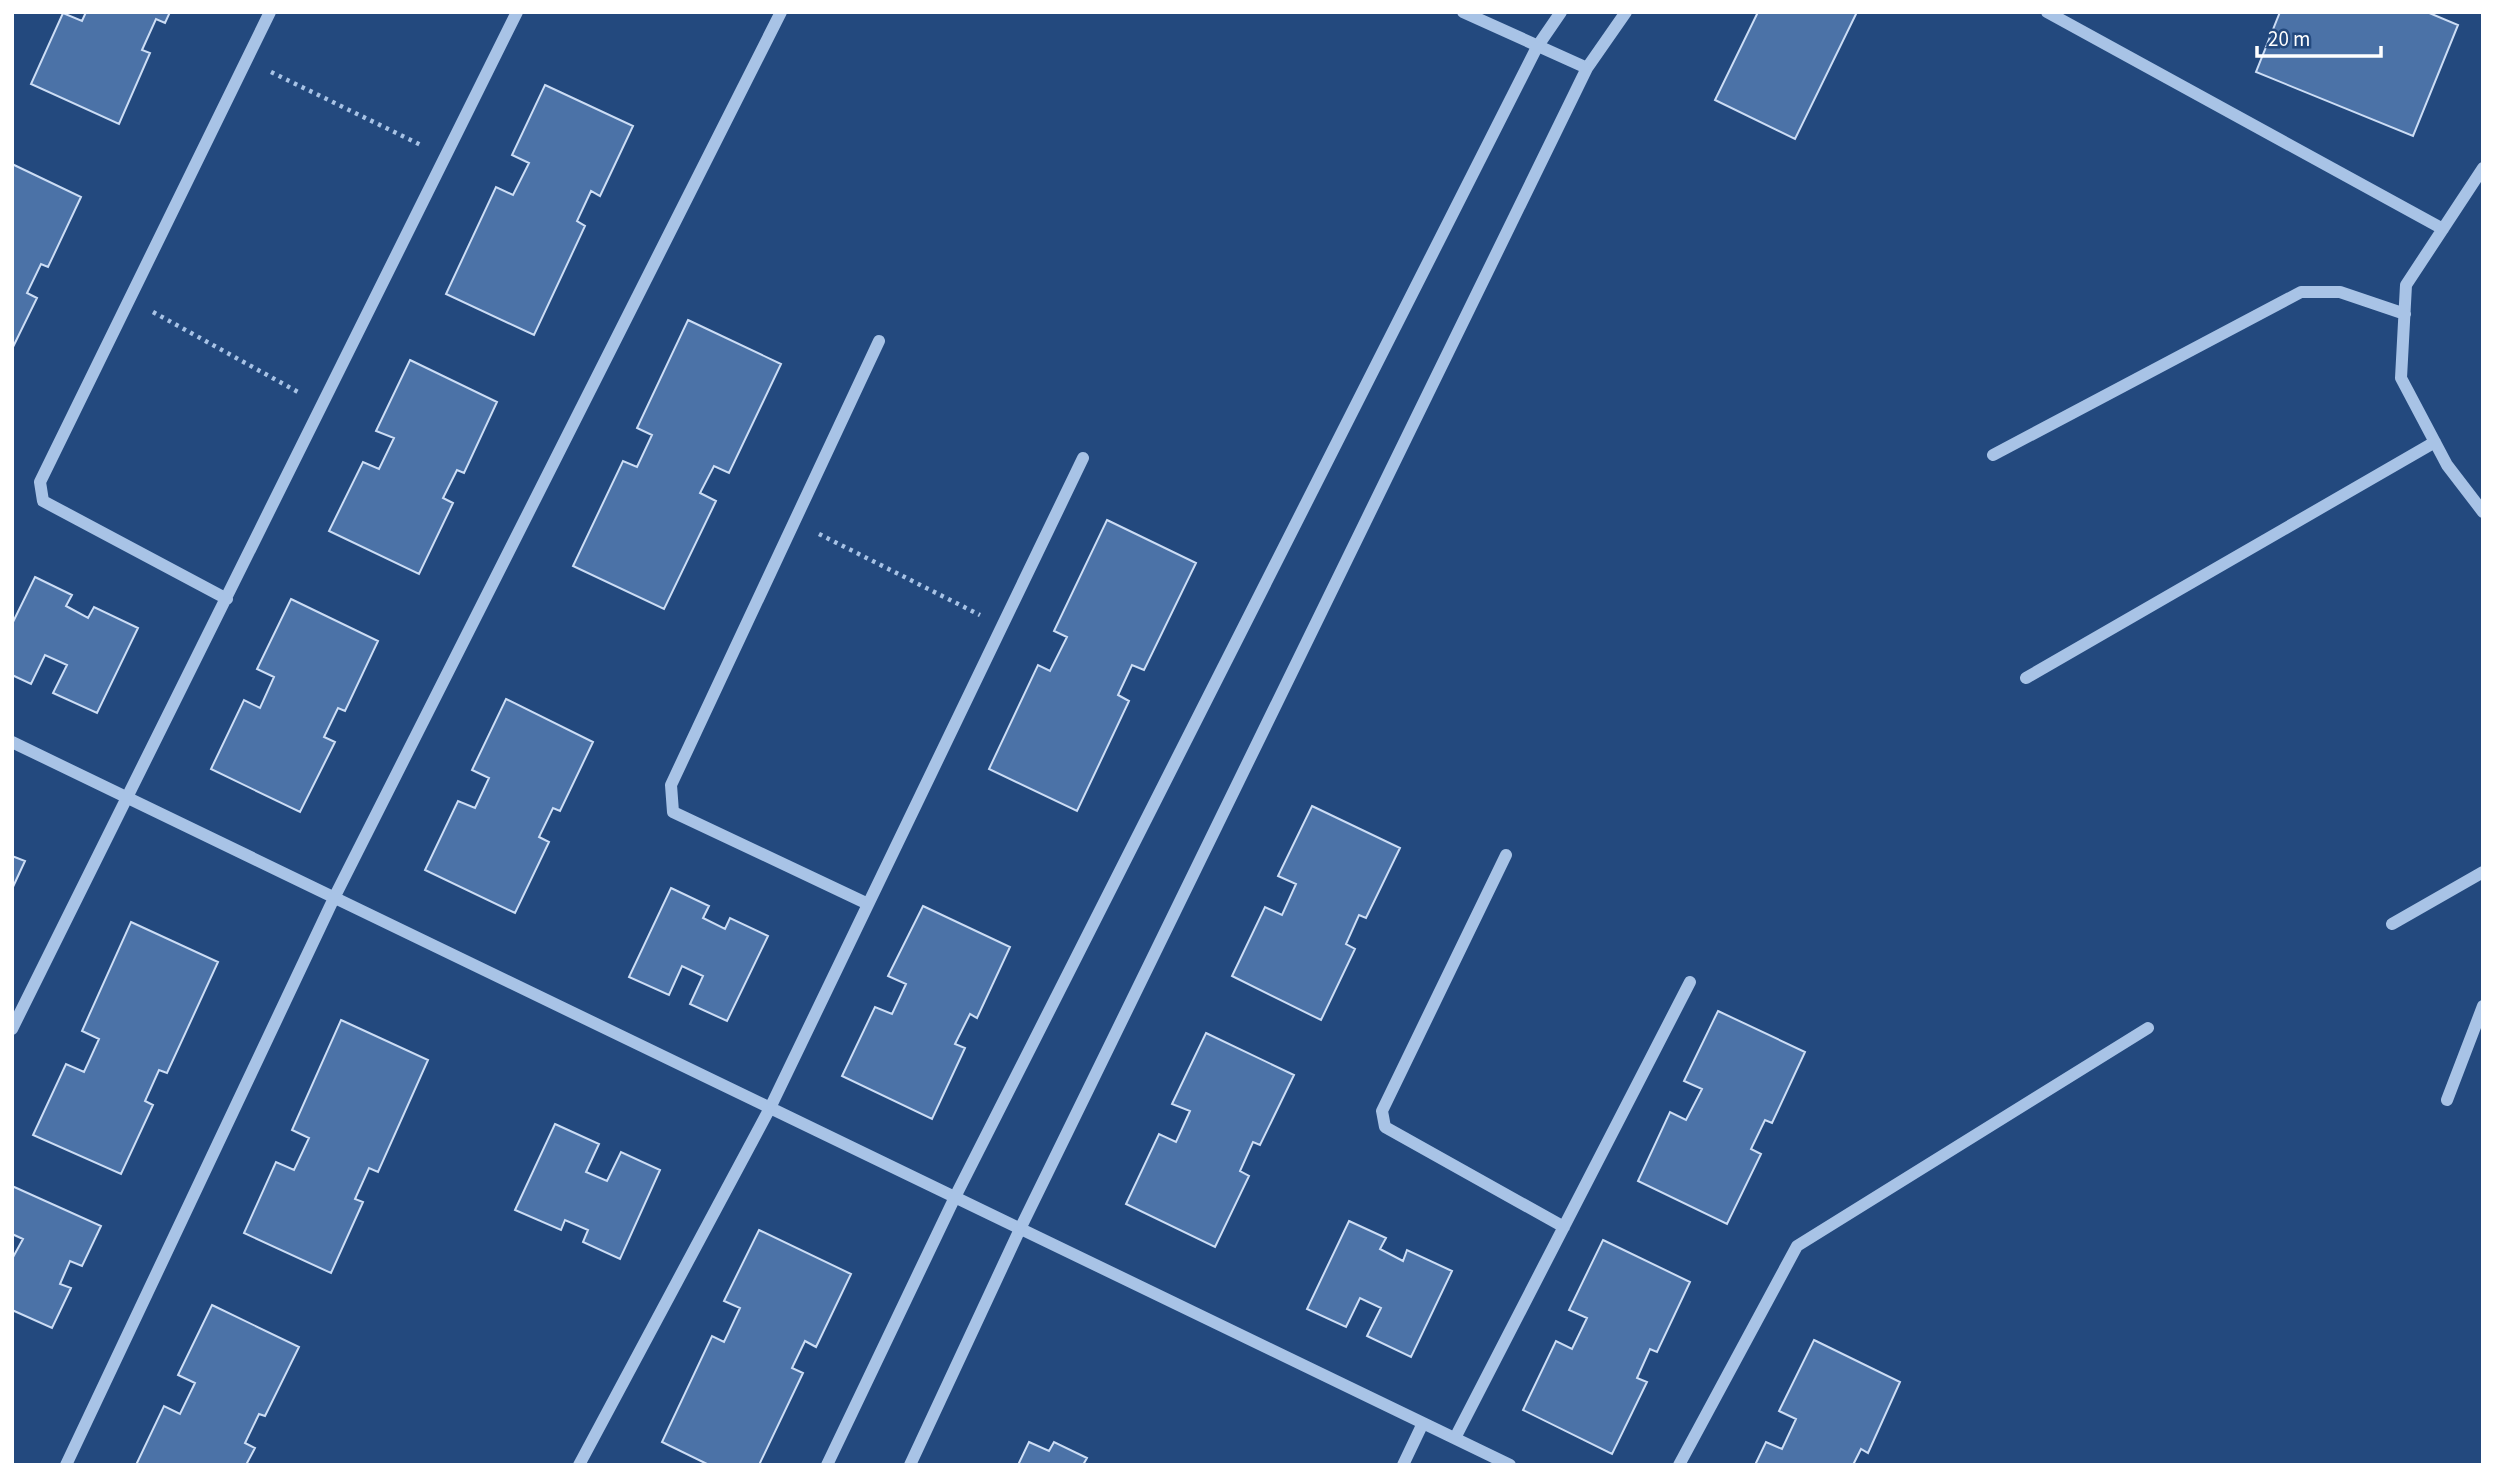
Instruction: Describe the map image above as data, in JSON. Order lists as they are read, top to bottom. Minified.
{"scale_bar":"20 m"}
